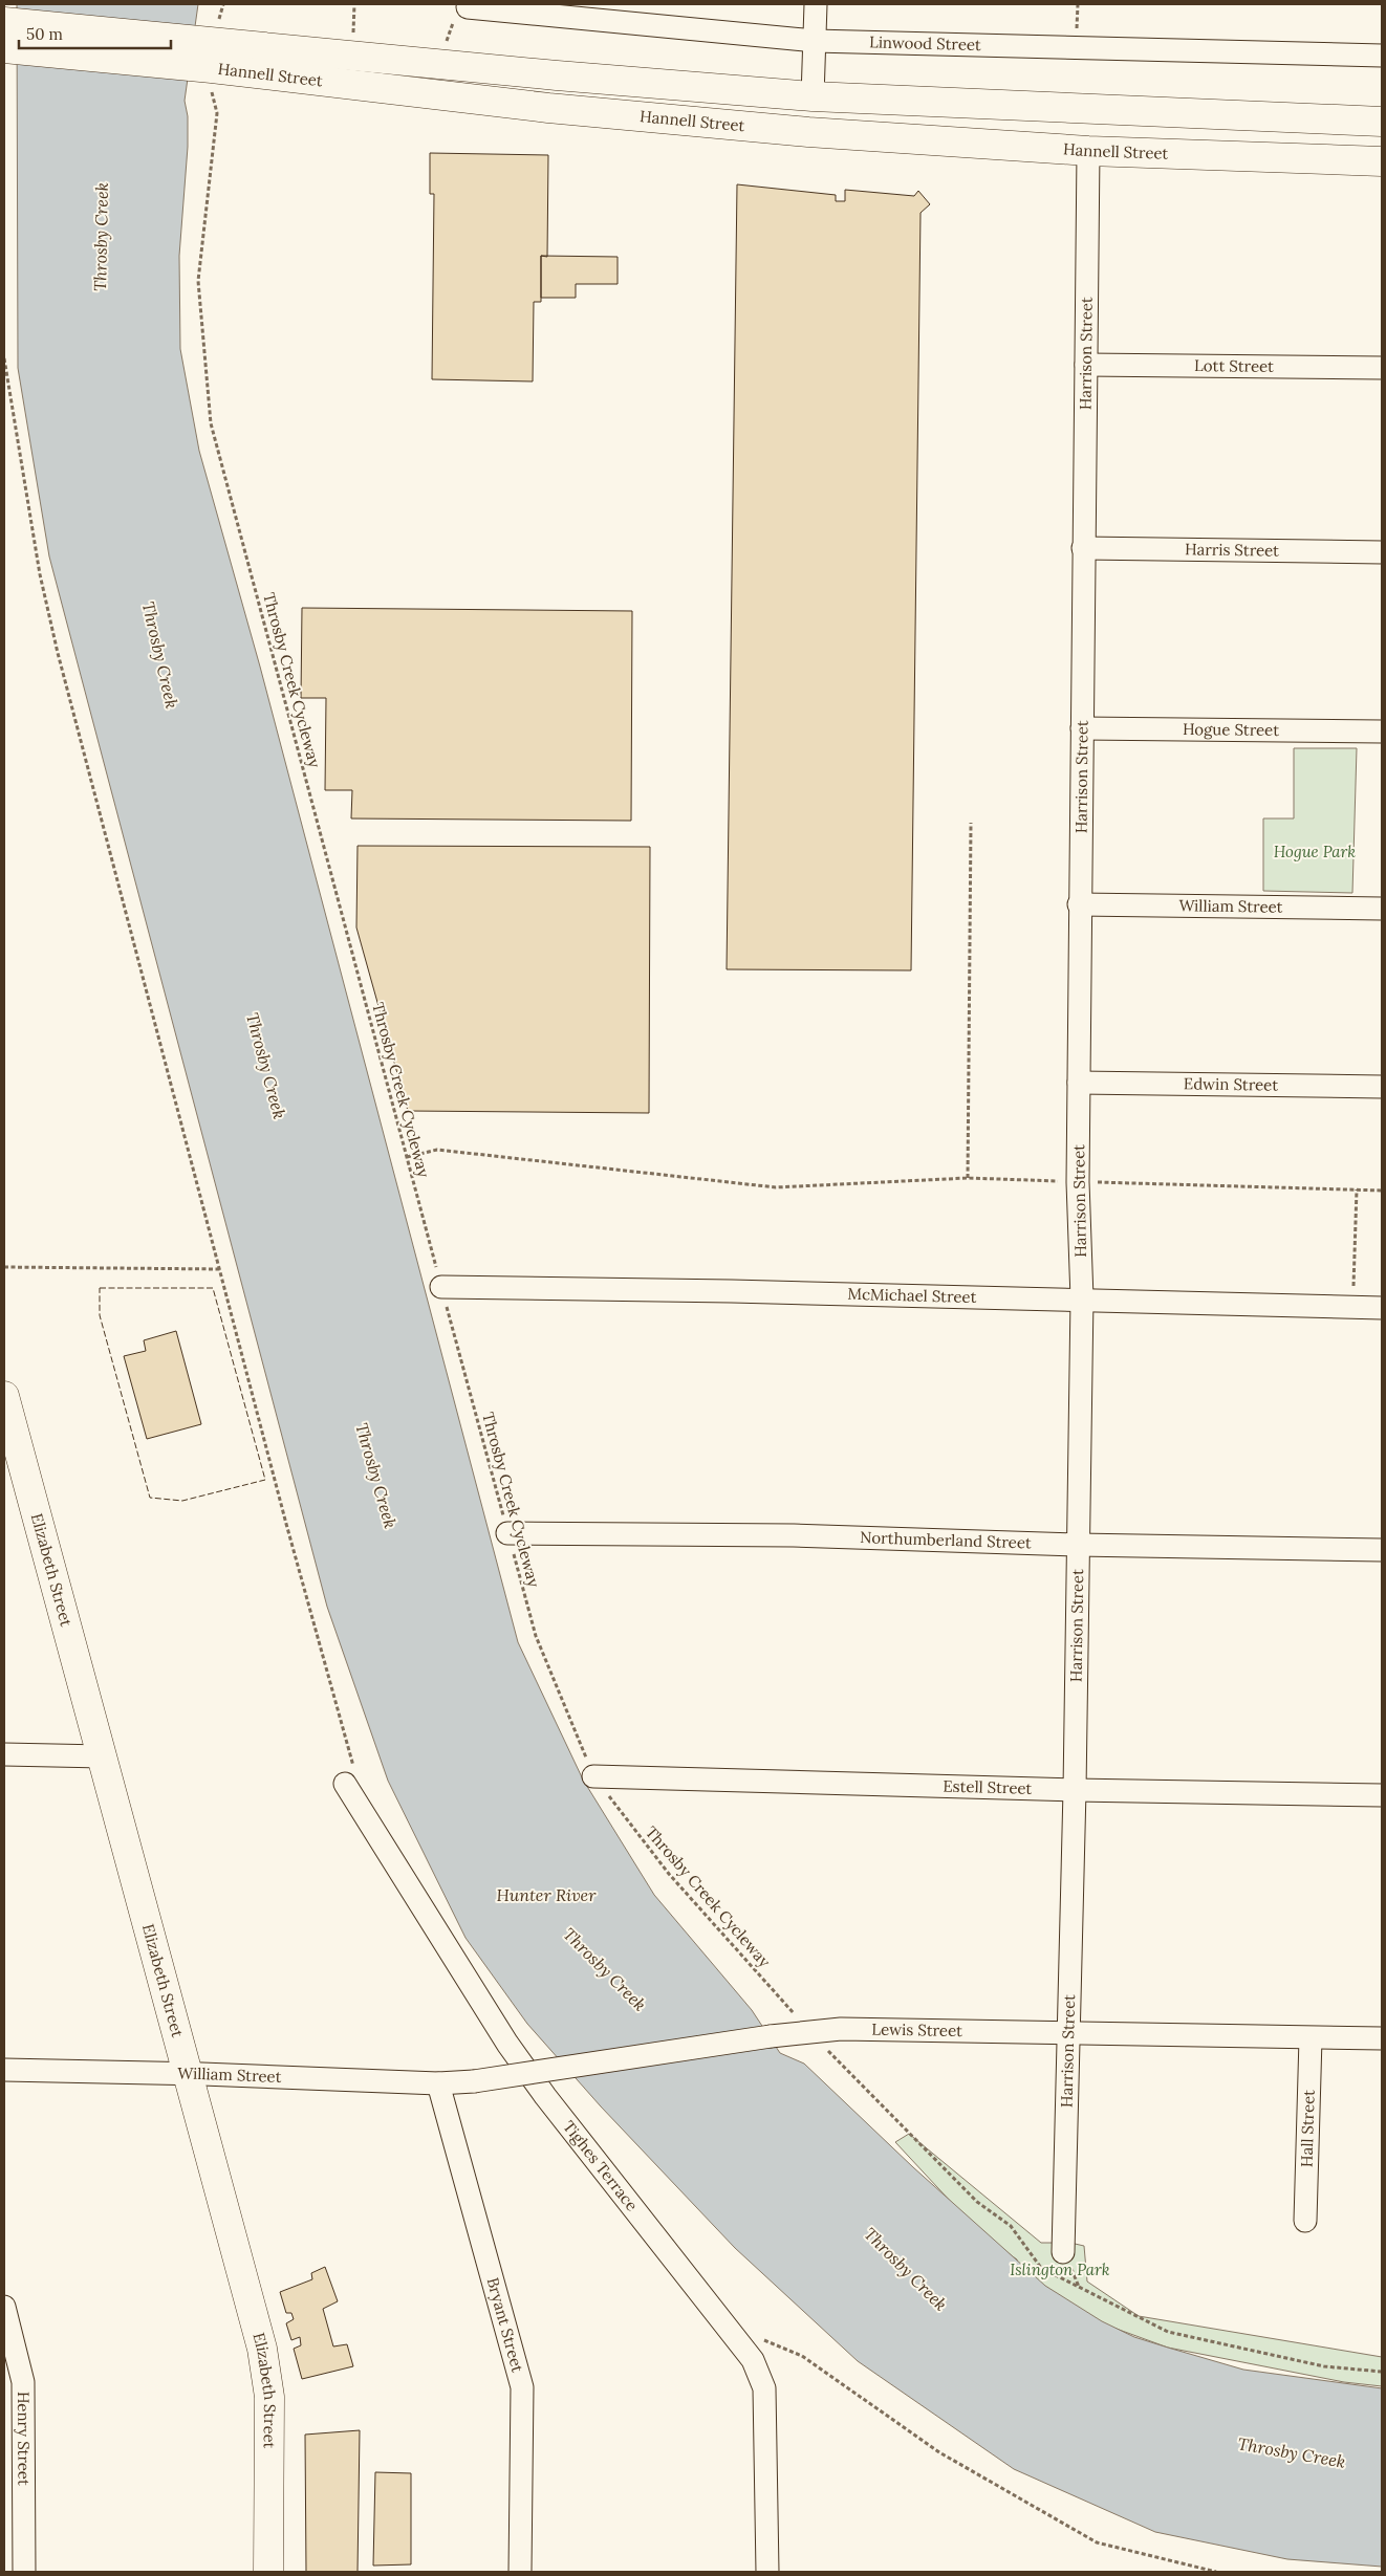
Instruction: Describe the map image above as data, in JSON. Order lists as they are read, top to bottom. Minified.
{"streets":{"main road":["Hannell Street","Elizabeth Street"],"street":["Linwood Street","Harrison Street","Lott Street","Harris Street","Hogue Street","William Street","Edwin Street","McMichael Street","Northumberland Street","Estell Street","Lewis Street","Hall Street","Tighes Terrace","Bryant Street","Henry Street"],"path":["Throsby Creek Cycleway"]},"crossings":[["Hannell Street","Harrison Street"],["Hannell Street","Throsby Creek Cycleway"],["Harrison Street","Lott Street"],["Harrison Street","Harris Street"],["Harrison Street","Hogue Street"],["Harrison Street","William Street"],["Harrison Street","Edwin Street"],["Harrison Street","McMichael Street"],["Harrison Street","Northumberland Street"],["Harrison Street","Estell Street"],["Harrison Street","Lewis Street"],["Throsby Creek Cycleway","McMichael Street"],["Throsby Creek Cycleway","Northumberland Street"],["Throsby Creek Cycleway","Estell Street"],["William Street","Elizabeth Street"],["William Street","Lewis Street"],["William Street","Bryant Street"],["Lewis Street","Hall Street"],["Lewis Street","Bryant Street"]],"water":["Throsby Creek","Hunter River"],"parks":["Hogue Park","Islington Park"],"scale_bar":"50 m"}
